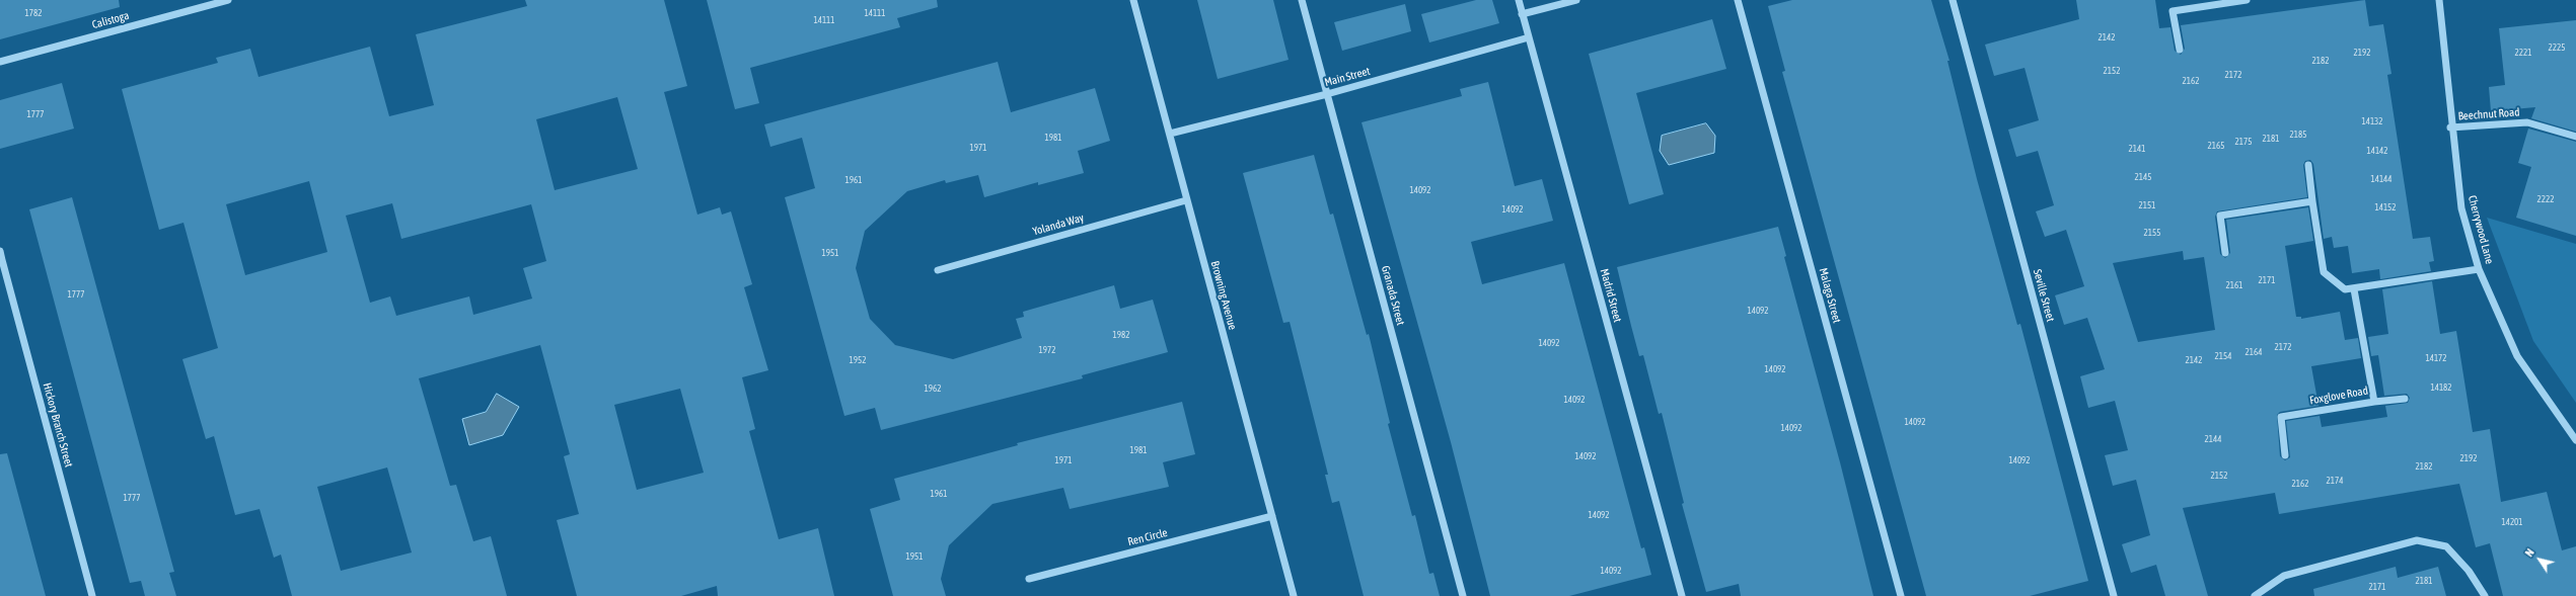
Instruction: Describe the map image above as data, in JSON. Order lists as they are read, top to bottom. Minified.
{"streets":{"street":["Calistoga","Main Street","Beechnut Road","Yolanda Way","Cherrywood Lane","Browning Avenue","Granada Street","Madrid Street","Malaga Street","Seville Street","Foxglove Road","Hickory Branch Street","Ren Circle"]},"crossings":[["Main Street","Browning Avenue"],["Main Street","Granada Street"],["Main Street","Madrid Street"],["Beechnut Road","Cherrywood Lane"],["Yolanda Way","Browning Avenue"],["Browning Avenue","Ren Circle"]],"house_numbers":["1782","14111","14111","2142","2225","2192","2221","2182","2152","2172","2162","1777","14132","2185","1981","2181","2175","2165","1971","2141","14142","2145","14144","1961","14092","2222","2151","14152","14092","2155","1951","2171","2161","1777","14092","1982","14092","2172","1972","2164","2154","14172","1952","2142","14092","14182","1962","14092","14092","14092","2144","1981","14092","2192","1971","14092","2182","2152","2174","2162","1961","1777","14092","14201","1951","14092","2181","2171"],"north":"top left"}
